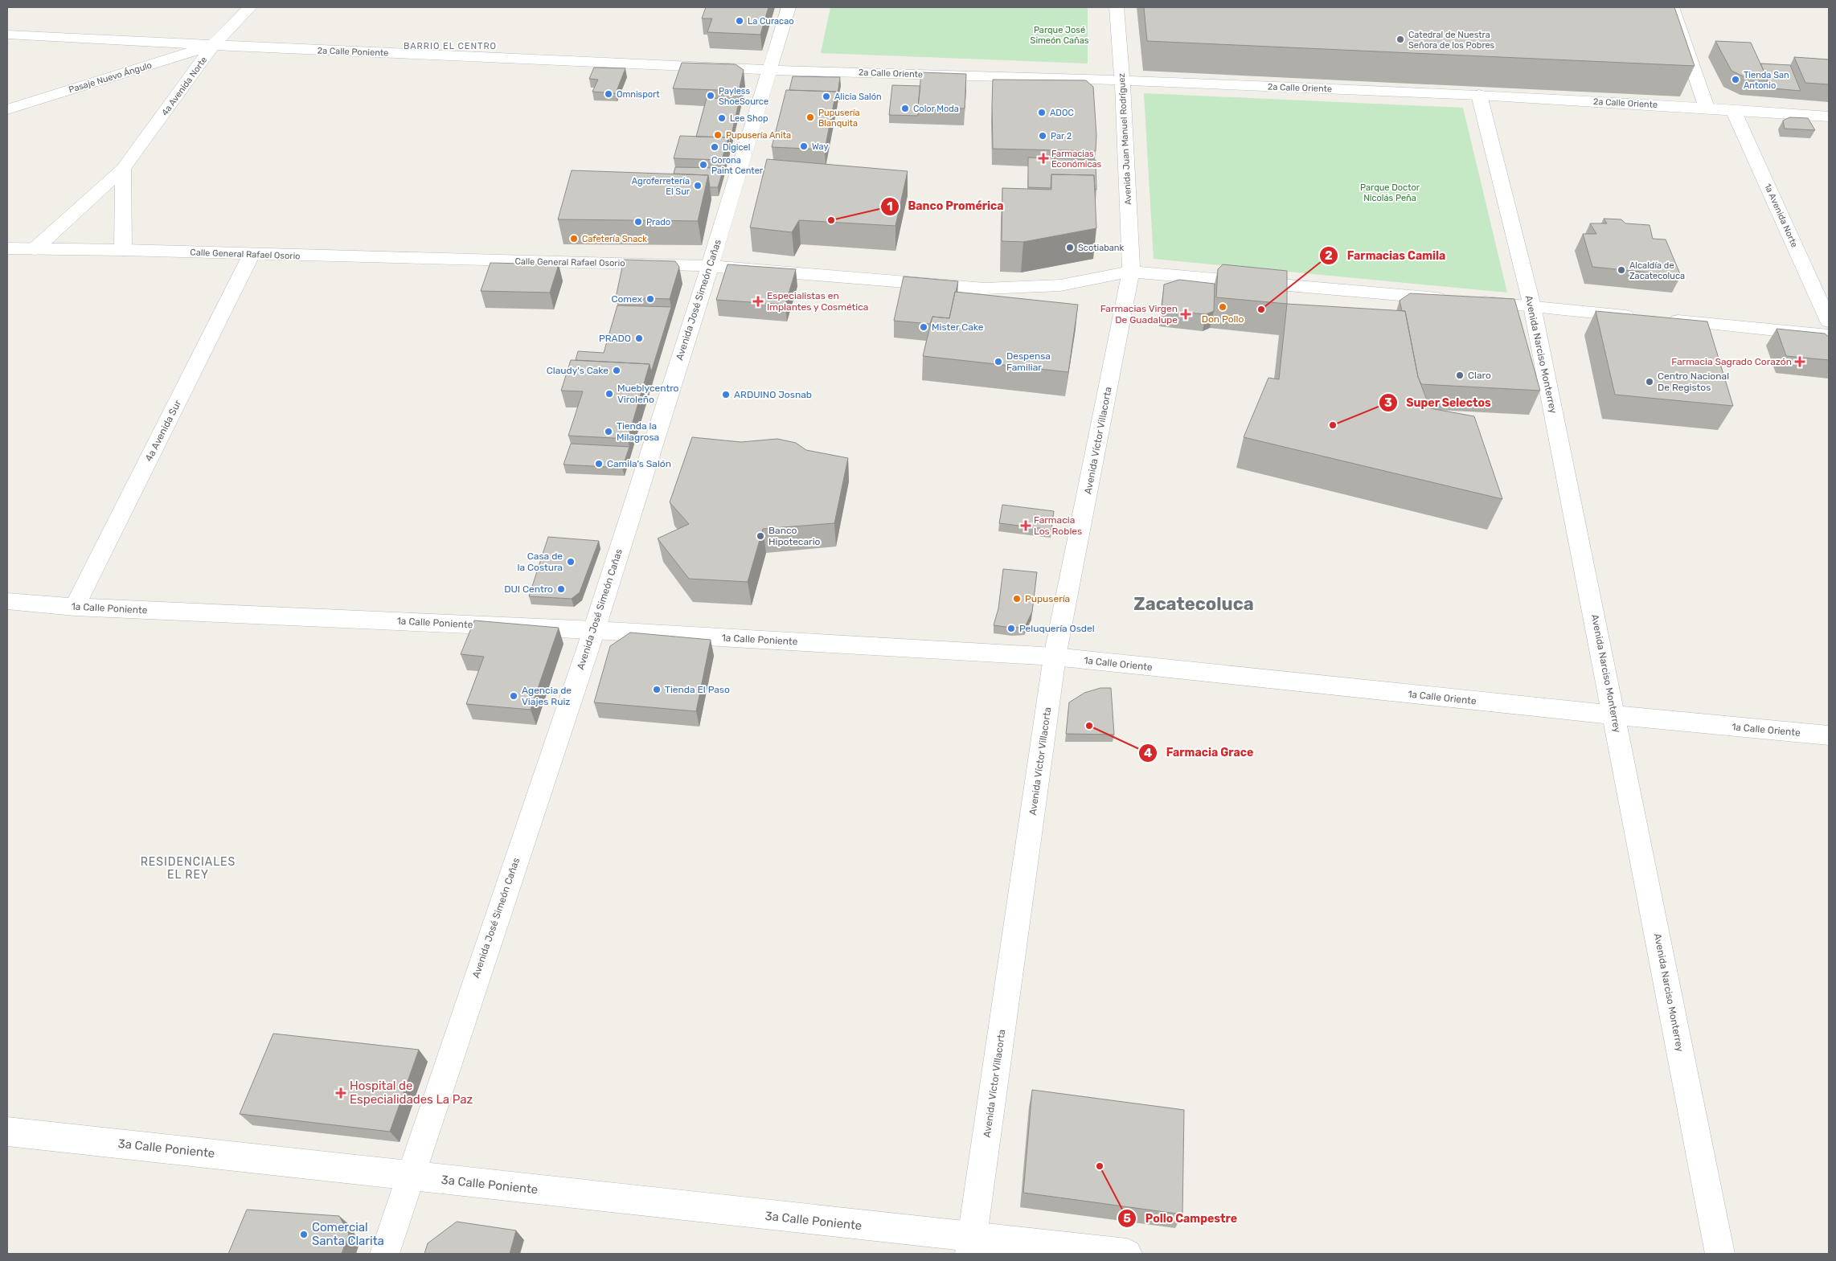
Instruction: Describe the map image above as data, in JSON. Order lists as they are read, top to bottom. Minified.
{"streets":{"main road":["2a Calle Poniente","2a Calle Oriente","Pasaje Nuevo Ángulo","4a Avenida Norte","Avenida Juan Manuel Rodríguez","1a Avenida Norte","Calle General Rafael Osorio","Avenida José Simeón Cañas","Avenida Narciso Monterrey","4a Avenida Sur","Avenida Víctor Villacorta","1a Calle Poniente","1a Calle Oriente","3a Calle Poniente"]},"crossings":[["2a Calle Poniente","2a Calle Oriente"],["2a Calle Poniente","Pasaje Nuevo Ángulo"],["2a Calle Poniente","4a Avenida Norte"],["2a Calle Poniente","Avenida José Simeón Cañas"],["2a Calle Oriente","Avenida Juan Manuel Rodríguez"],["2a Calle Oriente","1a Avenida Norte"],["2a Calle Oriente","Avenida José Simeón Cañas"],["2a Calle Oriente","Avenida Narciso Monterrey"],["Pasaje Nuevo Ángulo","4a Avenida Norte"],["4a Avenida Norte","Calle General Rafael Osorio"],["Avenida Juan Manuel Rodríguez","Calle General Rafael Osorio"],["Avenida Juan Manuel Rodríguez","Avenida Víctor Villacorta"],["Calle General Rafael Osorio","Avenida José Simeón Cañas"],["Calle General Rafael Osorio","Avenida Narciso Monterrey"],["Calle General Rafael Osorio","4a Avenida Sur"],["Calle General Rafael Osorio","Avenida Víctor Villacorta"],["Avenida José Simeón Cañas","1a Calle Poniente"],["Avenida José Simeón Cañas","3a Calle Poniente"],["Avenida Narciso Monterrey","1a Calle Oriente"],["4a Avenida Sur","1a Calle Poniente"],["Avenida Víctor Villacorta","1a Calle Poniente"],["Avenida Víctor Villacorta","1a Calle Oriente"],["Avenida Víctor Villacorta","3a Calle Poniente"],["1a Calle Poniente","1a Calle Oriente"]],"districts":["BARRIO EL CENTRO","Zacatecoluca","RESIDENCIALES EL REY"],"parks":["Parque José Simeón Cañas","Parque Doctor Nicolás Peña"],"places":{"other":["La Curacao","Catedral de Nuestra Señora de los Pobres","Tienda San Antonio","Omnisport","Payless ShoeSource","Alicia Salón","Color Moda","ADOC","Pupusería Blanquita","Lee Shop","Pupusería Anita","Par 2","Way","Digicel","Corona Paint Center","Agroferretería El Sur","Banco Promérica","Prado","Cafetería Snack","Scotiabank","Alcaldía de Zacatecoluca","Comex","Don Pollo","Farmacias Camila","Mister Cake","PRADO","Despensa Familiar","Claudy's Cake","Claro","Centro Nacional De Registos","Mueblycentro Viroleño","ARDUINO Josnab","Super Selectos","Tienda la Milagrosa","Camila's Salón","Banco Hipotecario","Casa de la Costura","DUI Centro","Pupusería","Peluquería Osdel","Tienda El Paso","Agencia de Viajes Ruiz","Farmacia Grace","Pollo Campestre","Comercial Santa Clarita"],"health":["Farmacias Económicas","Especialistas en Implantes y Cosmética","Farmacias Virgen De Guadalupe","Farmacia Sagrado Corazón","Farmacia Los Robles","Hospital de Especialidades La Paz"]}}
